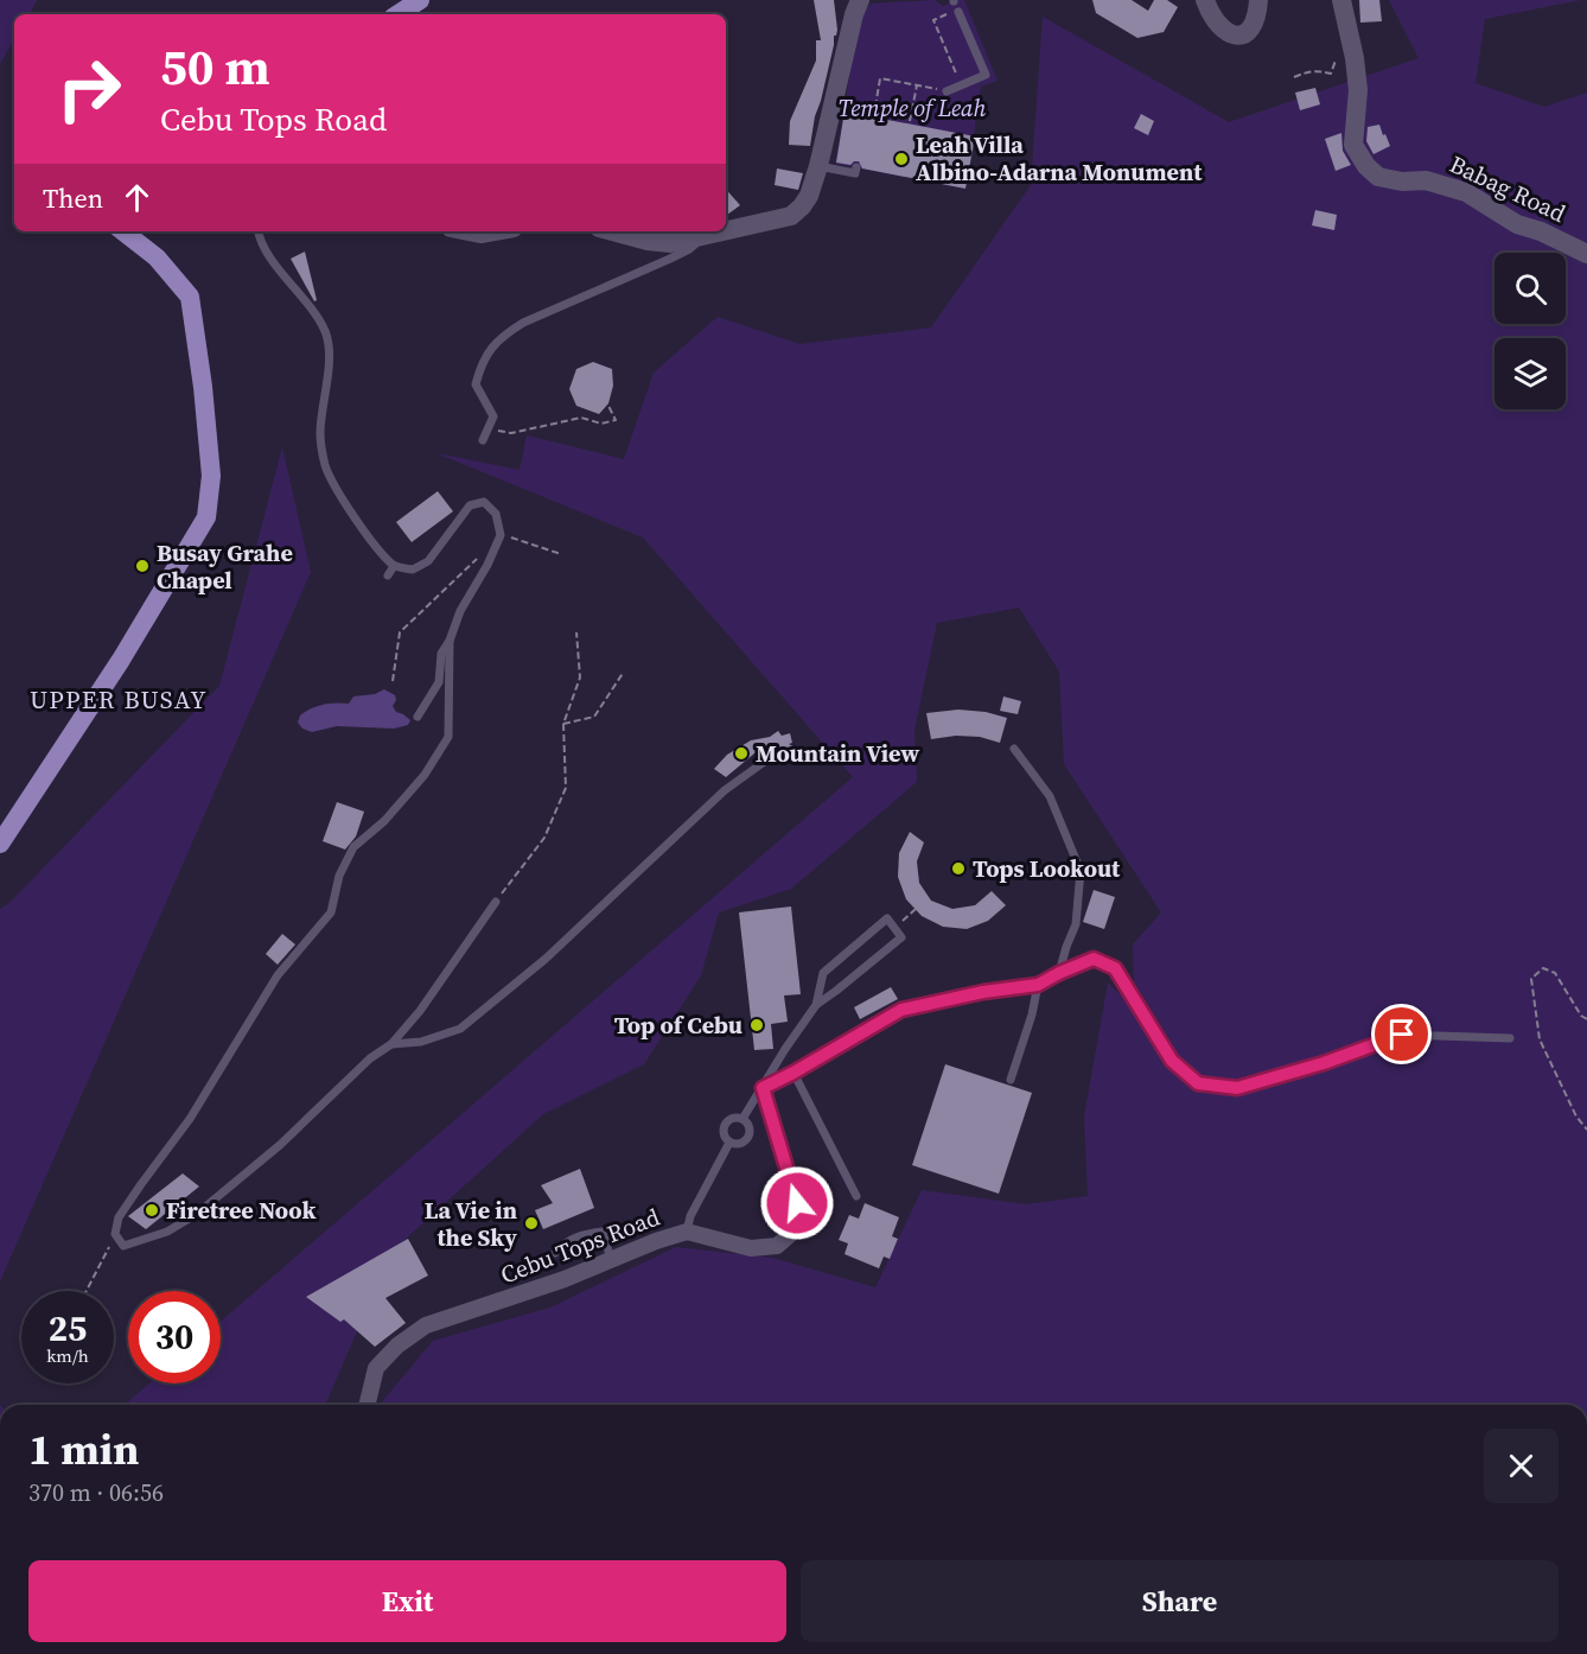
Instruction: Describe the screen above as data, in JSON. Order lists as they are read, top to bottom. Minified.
{"streets":{"street":["Babag Road","Cebu Tops Road"]},"districts":["UPPER BUSAY"],"parks":["Temple of Leah"],"places":["Leah Villa Albino-Adarna Monument","Busay Grahe Chapel","Mountain View","Tops Lookout","Top of Cebu","Firetree Nook","La Vie in the Sky"],"page":{"turn":["50 m","Cebu Tops Road"],"then":"Then","speed":"25 km/h","limit":"30","heading":["1 min","370 m · 06:56"],"buttons":["Exit","Share"]}}
